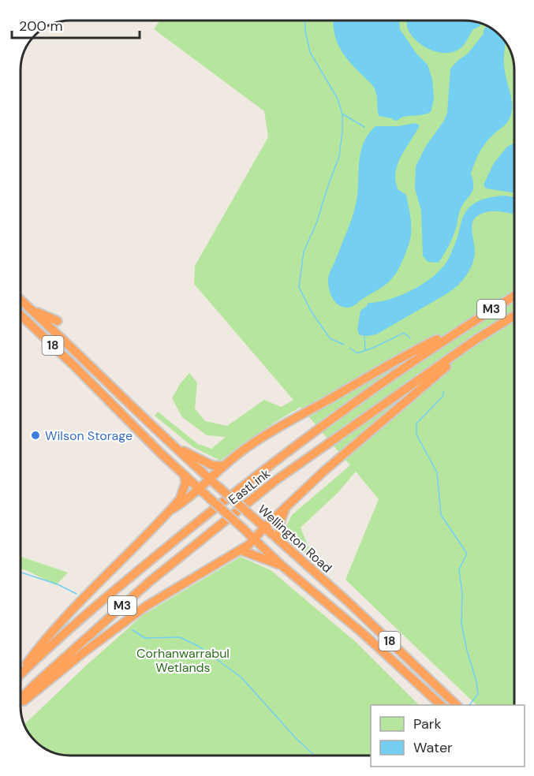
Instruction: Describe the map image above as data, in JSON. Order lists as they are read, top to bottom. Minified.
{"streets":{"highway":["M3","18","EastLink","Wellington Road"]},"crossings":[["18","Wellington Road"]],"parks":["Corhanwarrabul Wetlands"],"places":["Wilson Storage"],"legend":["Park","Water"],"scale_bar":"200 m"}
